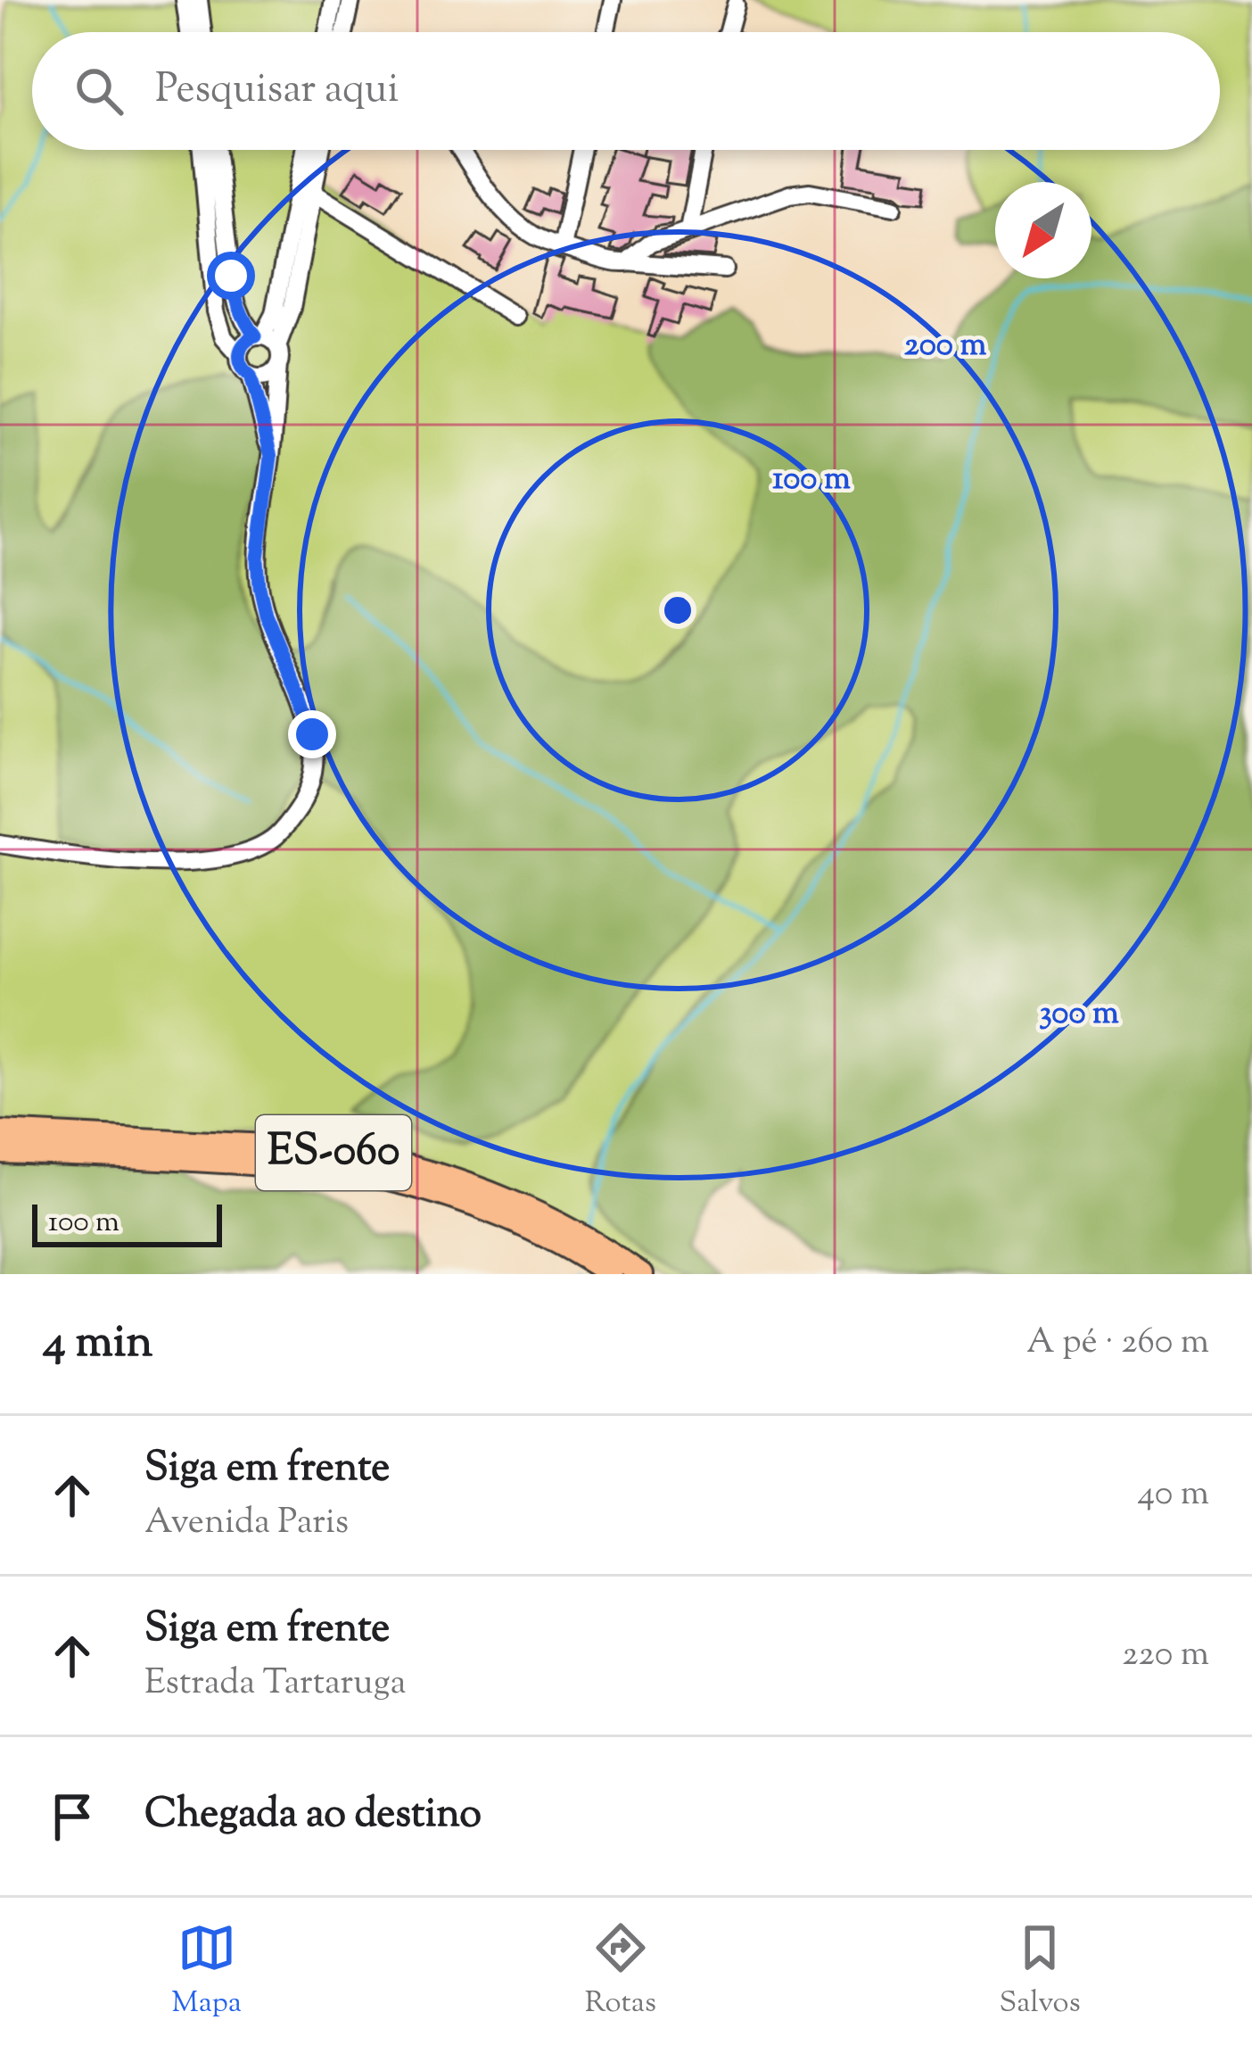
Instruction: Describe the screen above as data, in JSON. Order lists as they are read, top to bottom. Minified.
{"streets":{"main road":["ES-060"]},"scale_bar":"100 m","north":"bottom left","page":{"search":"Pesquisar aqui","scale":"100 m","heading":["4 min","A pé · 260 m"],"list":[["Siga em frente","Avenida Paris","40 m"],["Siga em frente","Estrada Tartaruga","220 m"],"Chegada ao destino"],"nav":["Mapa","Rotas","Salvos"]},"rings":["200 m","100 m","300 m"]}
